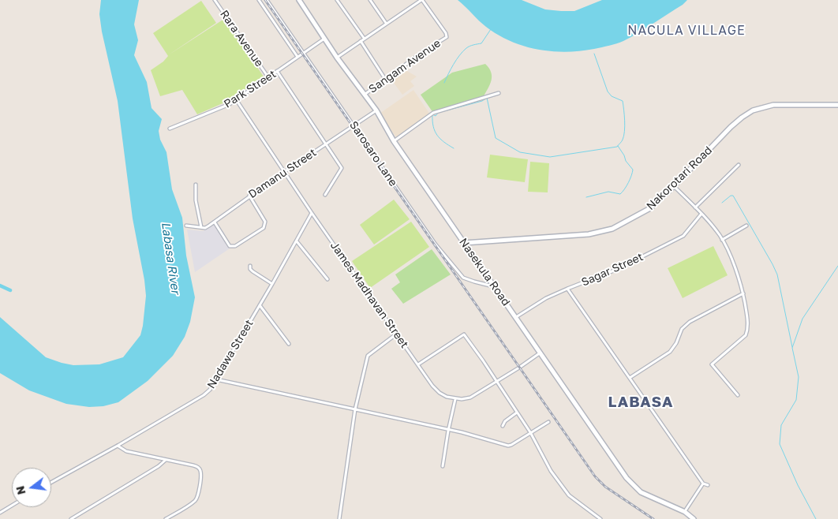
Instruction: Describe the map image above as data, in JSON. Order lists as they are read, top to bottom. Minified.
{"streets":{"main road":["Nakorotari Road","Nasekula Road"],"street":["Rara Avenue","Sangam Avenue","Park Street","Sarosaro Lane","Damanu Street","Sagar Street","James Madhavan Street","Nadawa Street"]},"crossings":[["Rara Avenue","Park Street"],["Sangam Avenue","Nasekula Road"],["Park Street","Sarosaro Lane"],["Park Street","Nasekula Road"],["Park Street","James Madhavan Street"],["Sarosaro Lane","Damanu Street"],["Sarosaro Lane","Nasekula Road"],["Damanu Street","Nasekula Road"],["Damanu Street","James Madhavan Street"],["Nakorotari Road","Nasekula Road"],["Sagar Street","Nasekula Road"],["James Madhavan Street","Nadawa Street"]],"districts":["NACULA VILLAGE","LABASA"],"water":["Labasa River"],"north":"left"}
